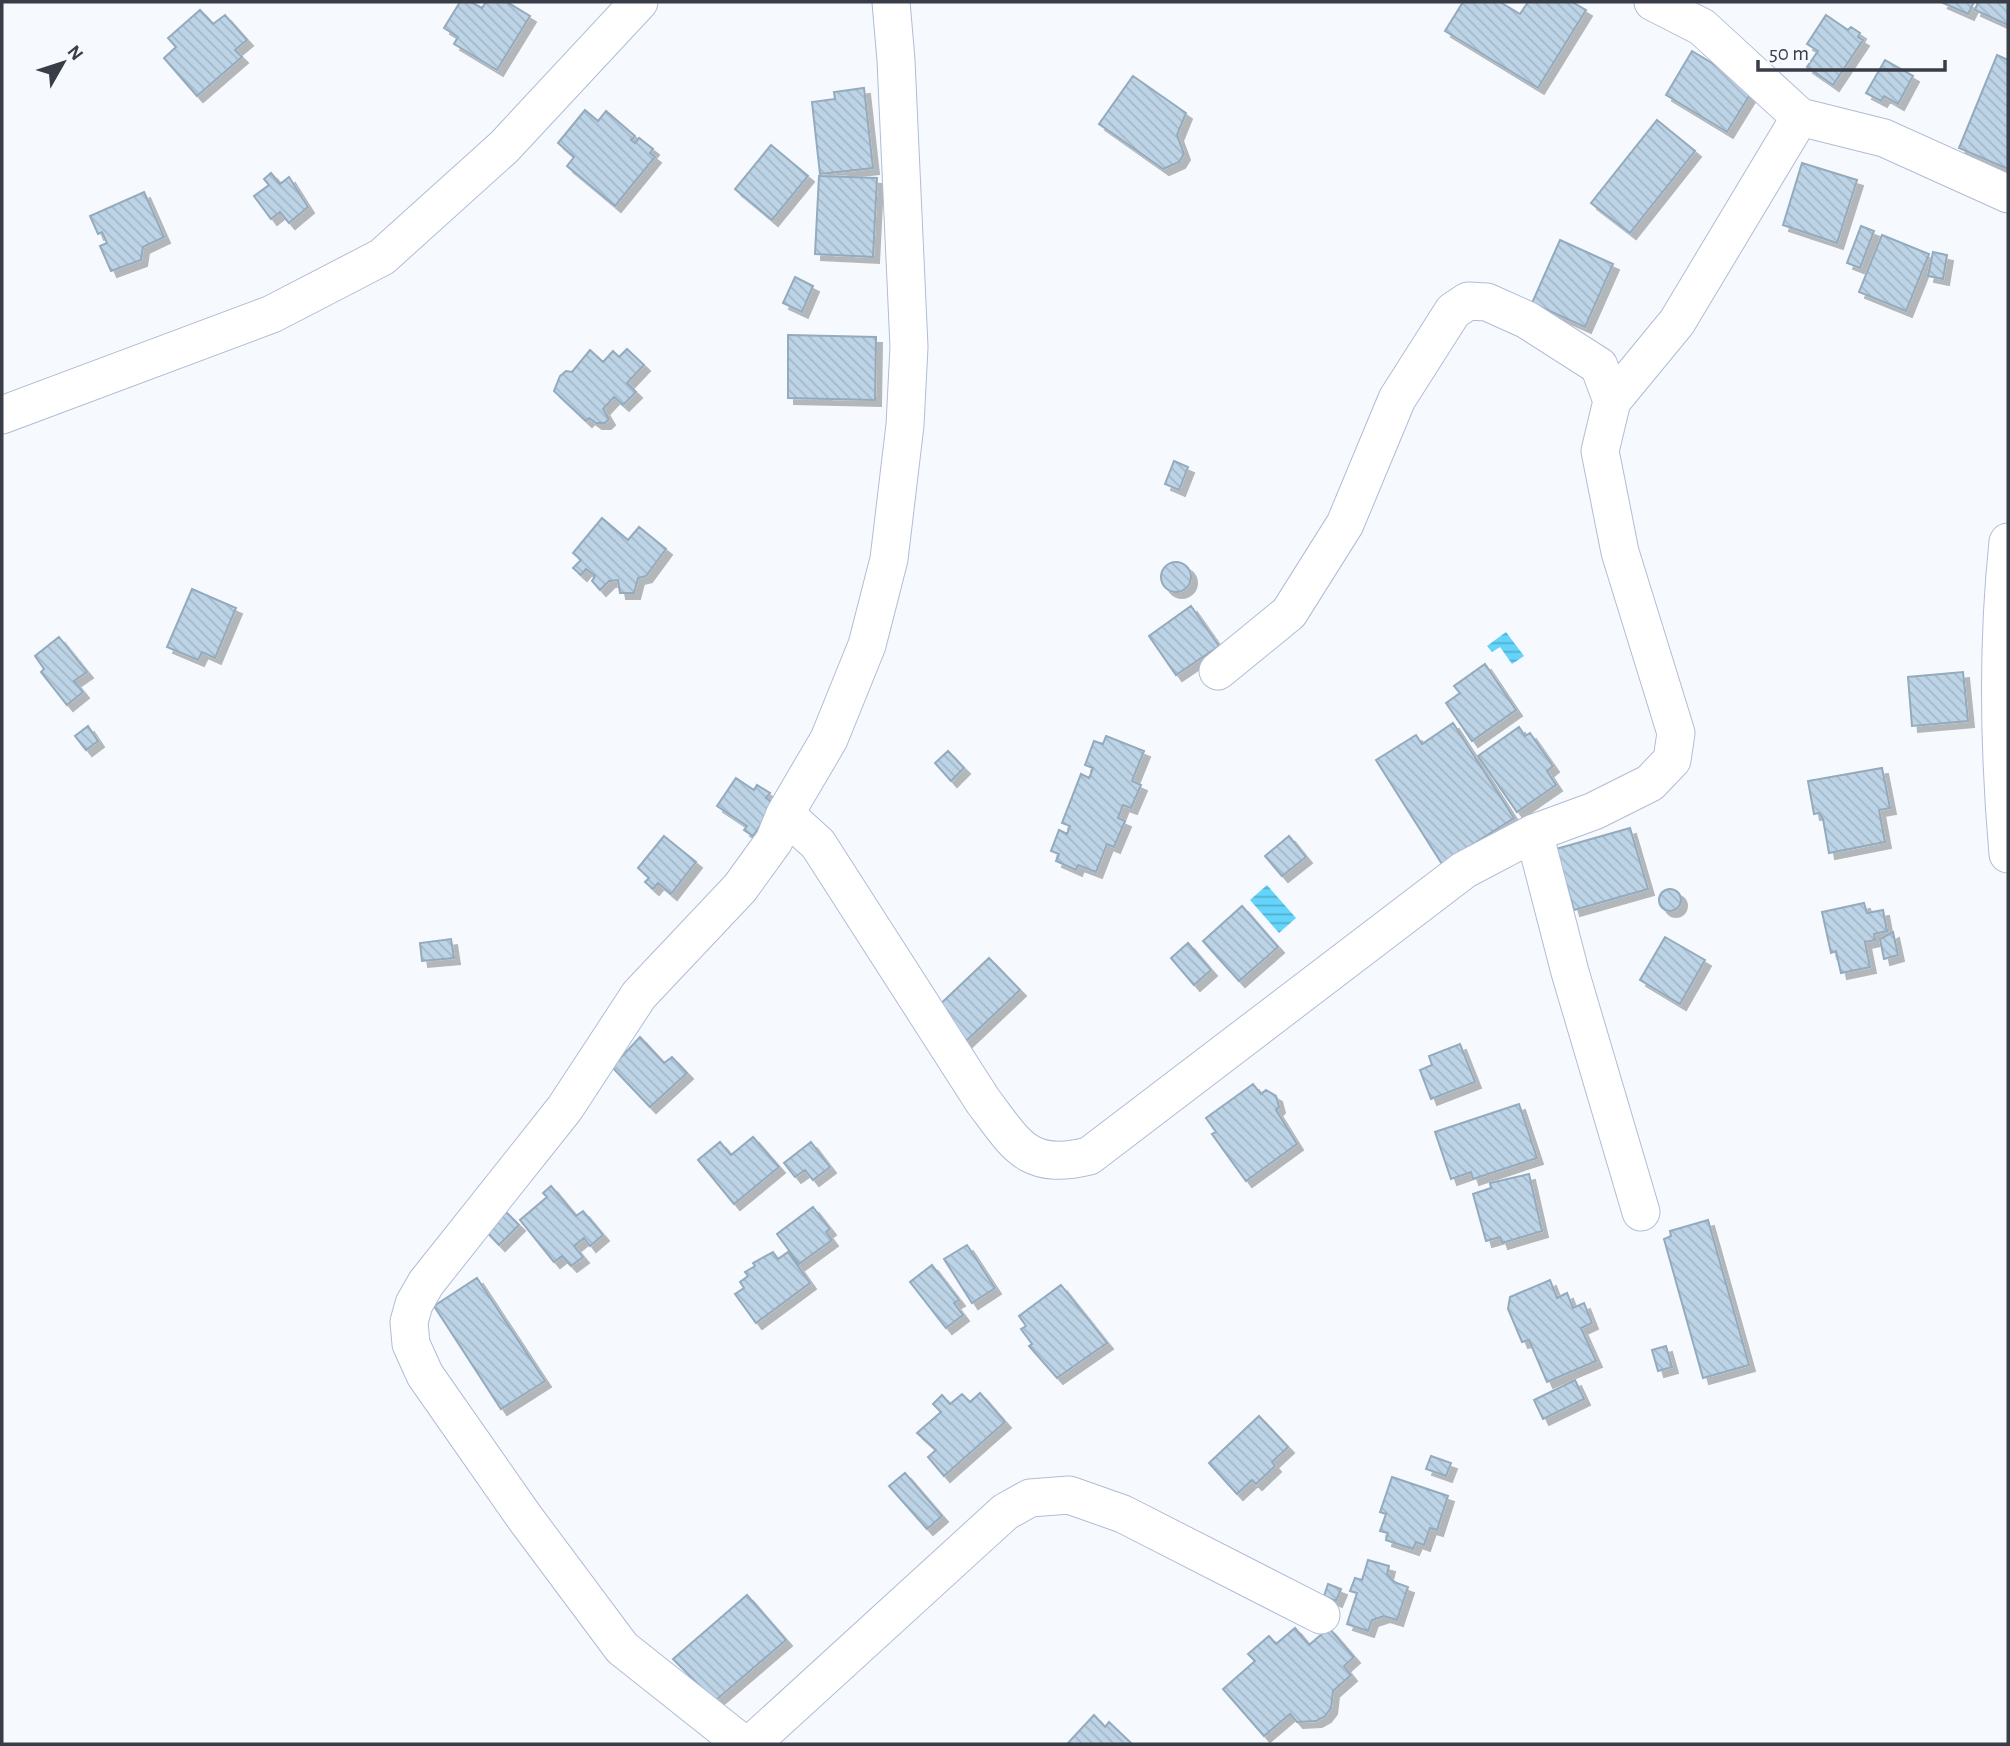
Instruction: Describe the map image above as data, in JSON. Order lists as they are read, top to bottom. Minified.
{"scale_bar":"50 m","north":"top right"}
